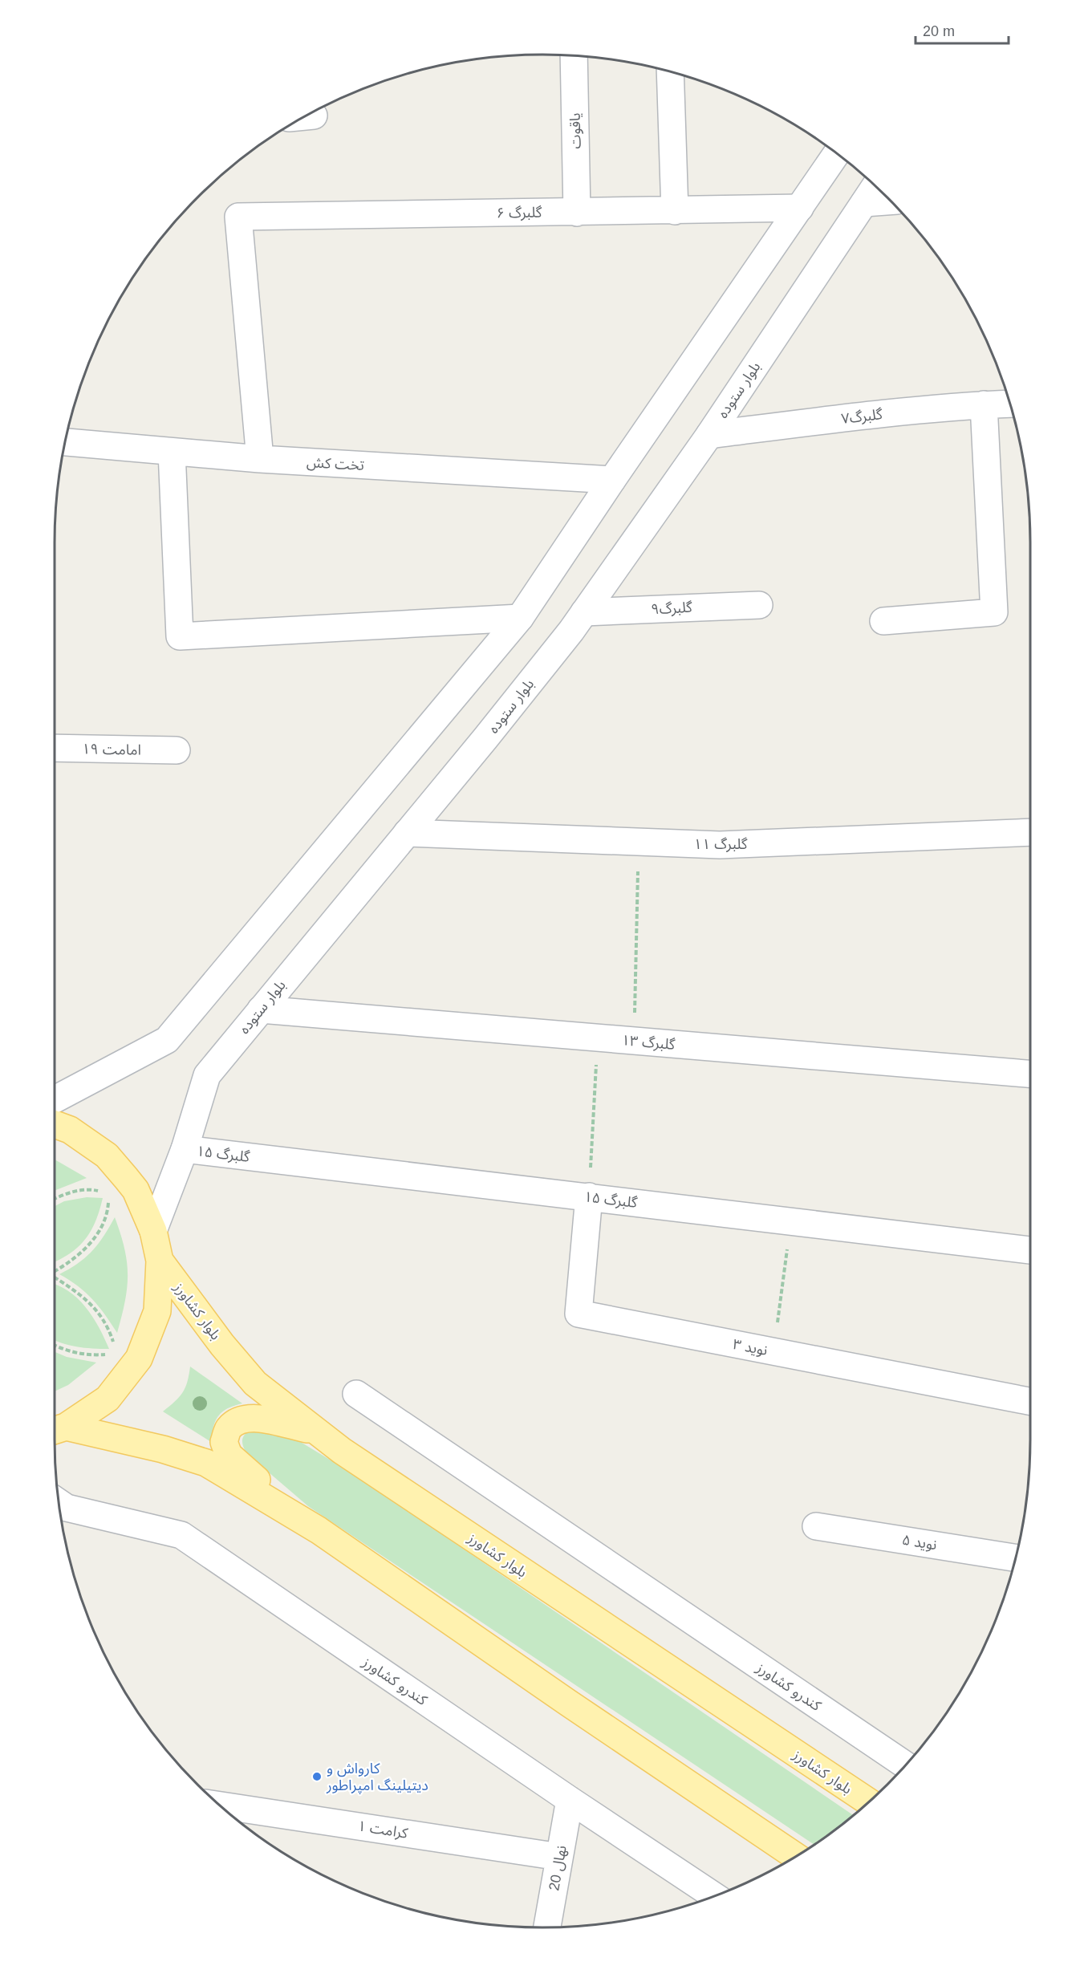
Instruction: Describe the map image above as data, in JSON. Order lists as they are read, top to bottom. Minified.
{"streets":{"main road":["بلوار کشاورز"],"street":["یاقوت","گلبرگ ۶","بلوار ستوده","گلبرگ۷","تخت کش","گلبرگ۹","امامت ۱۹","گلبرگ ۱۱","گلبرگ ۱۳","گلبرگ ۱۵","نوید ۳","نوید ۵","کندرو کشاورز","کرامت ۱","نهال 20"]},"crossings":[["یاقوت","گلبرگ ۶"],["گلبرگ ۶","تخت کش"],["بلوار ستوده","گلبرگ۷"],["بلوار ستوده","گلبرگ۹"],["بلوار ستوده","گلبرگ ۱۱"],["بلوار ستوده","گلبرگ ۱۳"],["بلوار ستوده","گلبرگ ۱۵"],["گلبرگ ۱۵","نوید ۳"],["کندرو کشاورز","نهال 20"],["کرامت ۱","نهال 20"]],"places":["کارواش و دیتیلینگ امپراطور"],"scale_bar":"20 m"}
